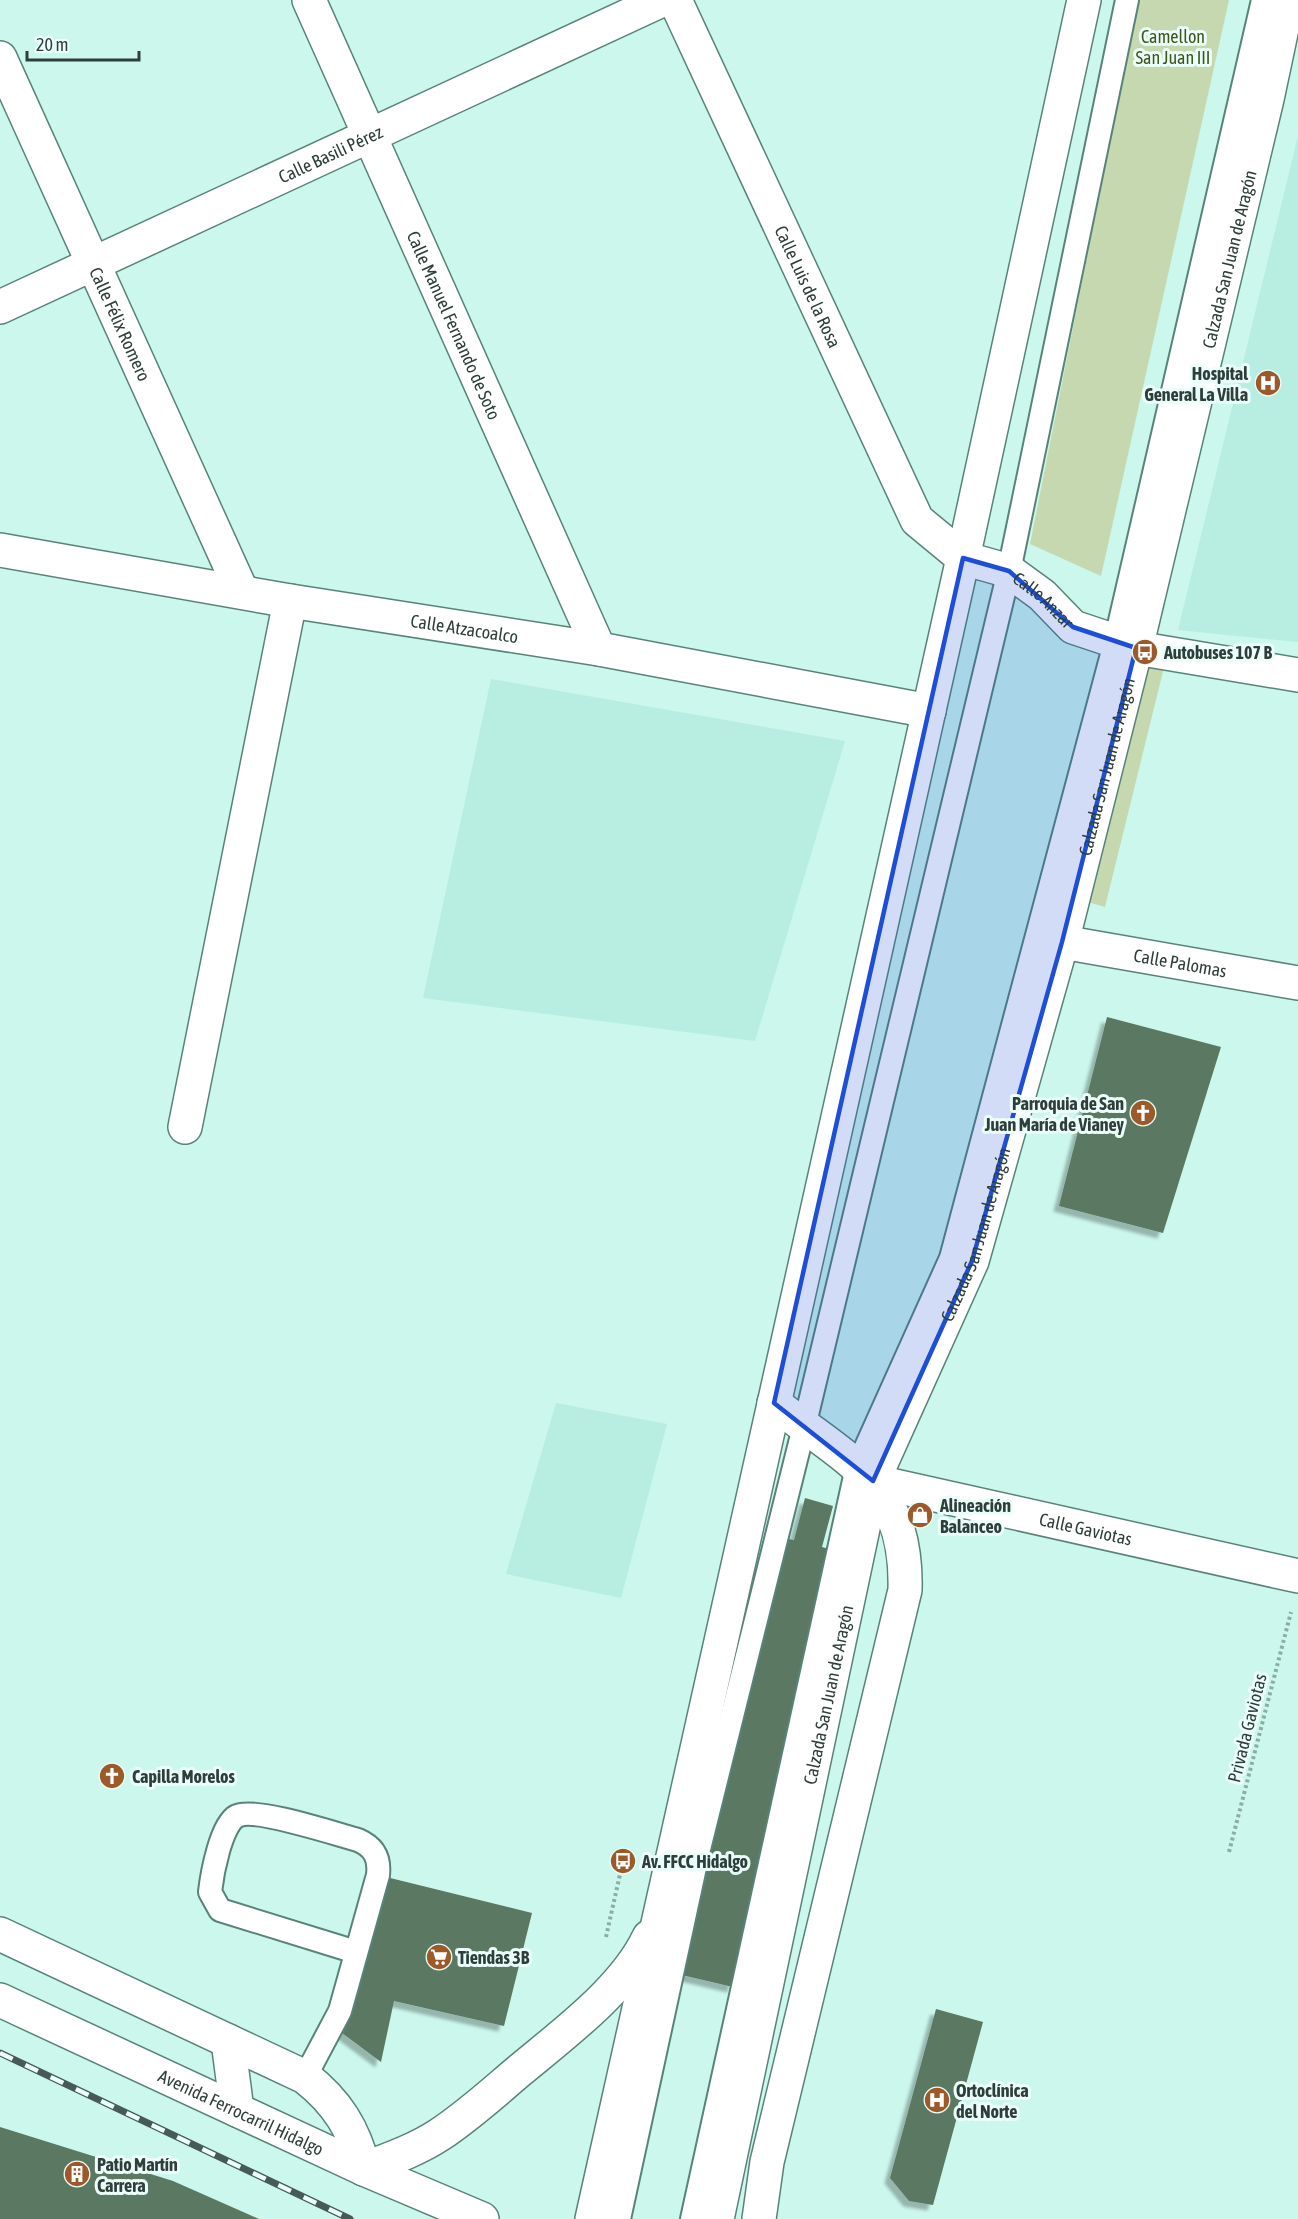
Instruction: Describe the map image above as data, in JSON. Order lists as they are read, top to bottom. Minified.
{"streets":{"main road":["Calle Basili Pérez","Calzada San Juan de Aragón","Calle Luis de la Rosa","Calle Félix Romero","Calle Manuel Fernando de Soto","Calle Anzar","Calle Atzacoalco","Calle Palomas","Calle Gaviotas","Avenida Ferrocarril Hidalgo"],"path":["Privada Gaviotas"]},"crossings":[["Calle Basili Pérez","Calle Félix Romero"],["Calle Basili Pérez","Calle Manuel Fernando de Soto"],["Calzada San Juan de Aragón","Calle Anzar"],["Calzada San Juan de Aragón","Calle Palomas"],["Calzada San Juan de Aragón","Calle Gaviotas"],["Calle Luis de la Rosa","Calle Anzar"],["Calle Félix Romero","Calle Atzacoalco"],["Calle Manuel Fernando de Soto","Calle Atzacoalco"]],"parks":["Camellon San Juan III"],"places":{"hospital":["Hospital General La Villa","Ortoclínica del Norte"],"bus stop":["Autobuses 107 B","Av. FFCC Hidalgo"],"church":["Parroquia de San Juan María de Vianey","Capilla Morelos"],"shop":["Alineación Balanceo"],"supermarket":["Tiendas 3B"],"building":["Patio Martín Carrera"]},"scale_bar":"20 m"}
